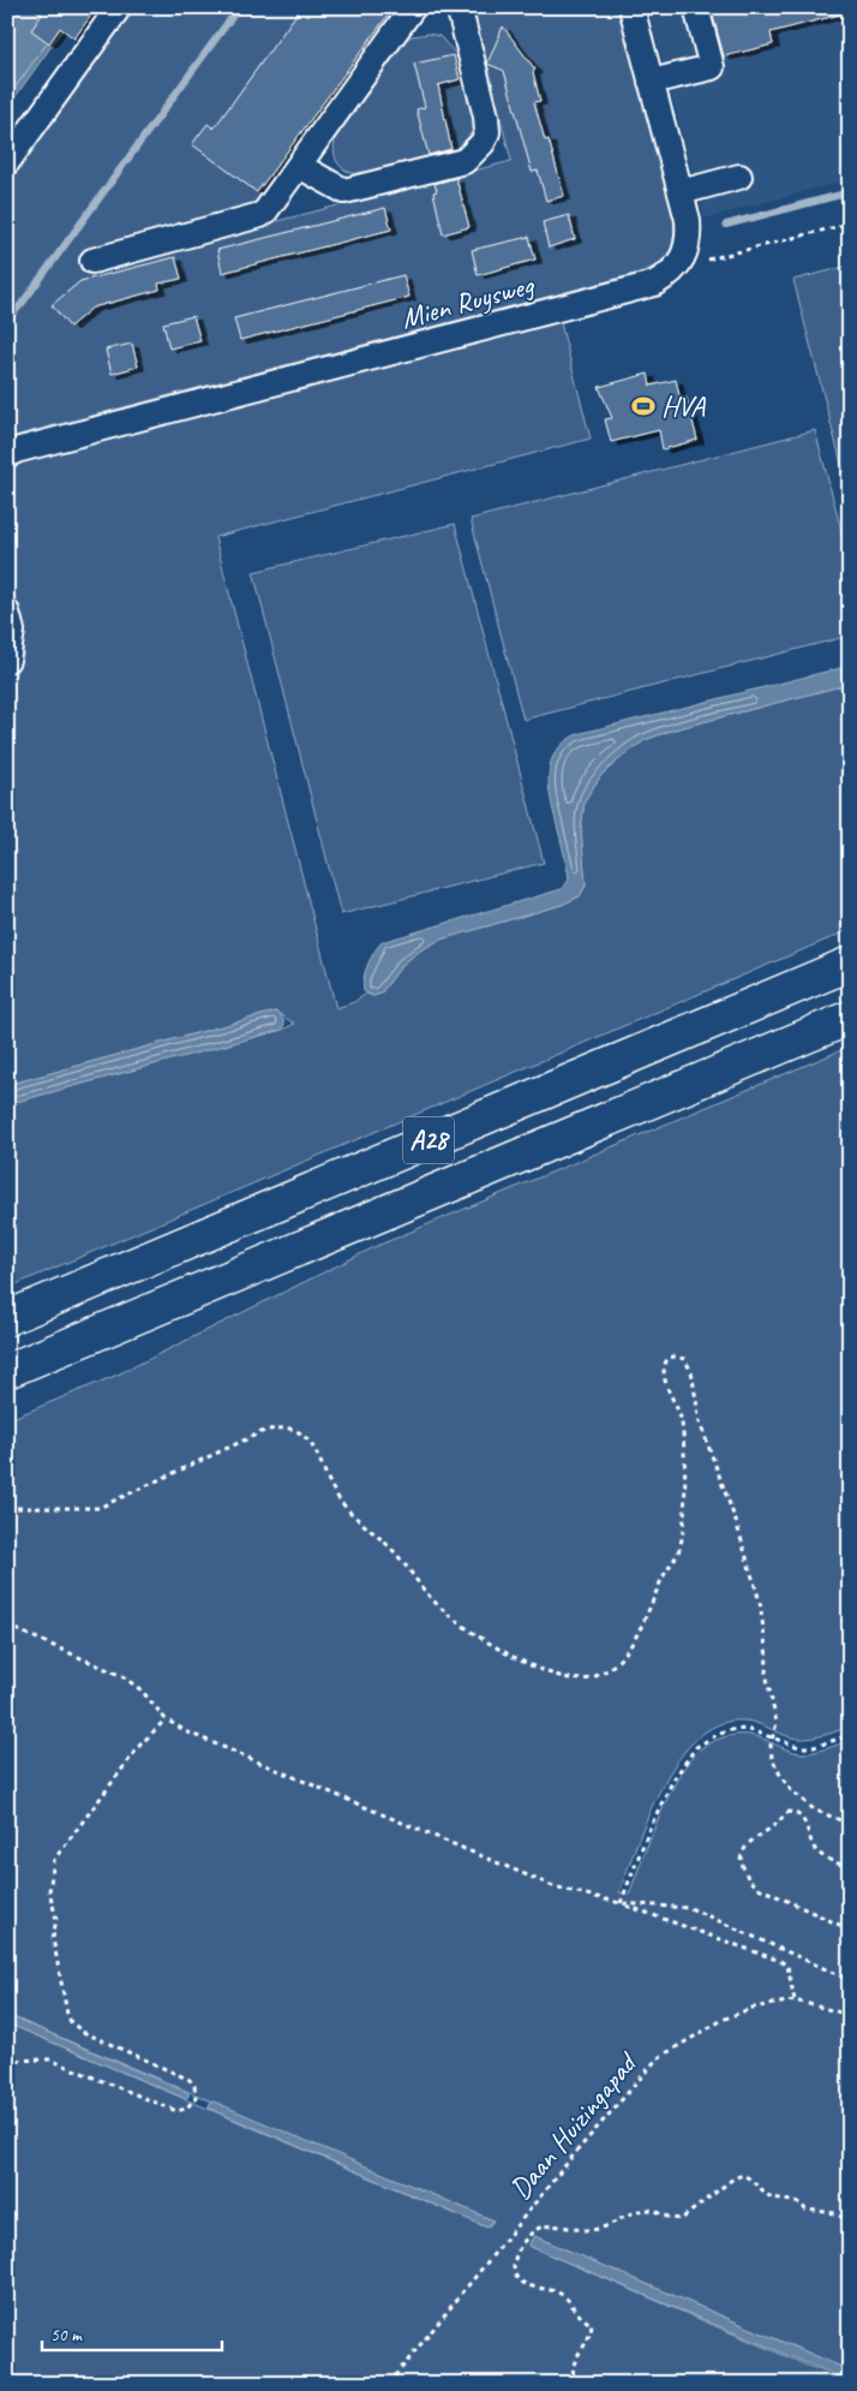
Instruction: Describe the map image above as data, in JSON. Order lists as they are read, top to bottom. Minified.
{"streets":{"highway":["A28"],"street":["Mien Ruysweg"],"path":["Daan Huizingapad"]},"places":{"sports":["HVA"]},"scale_bar":"50 m"}
